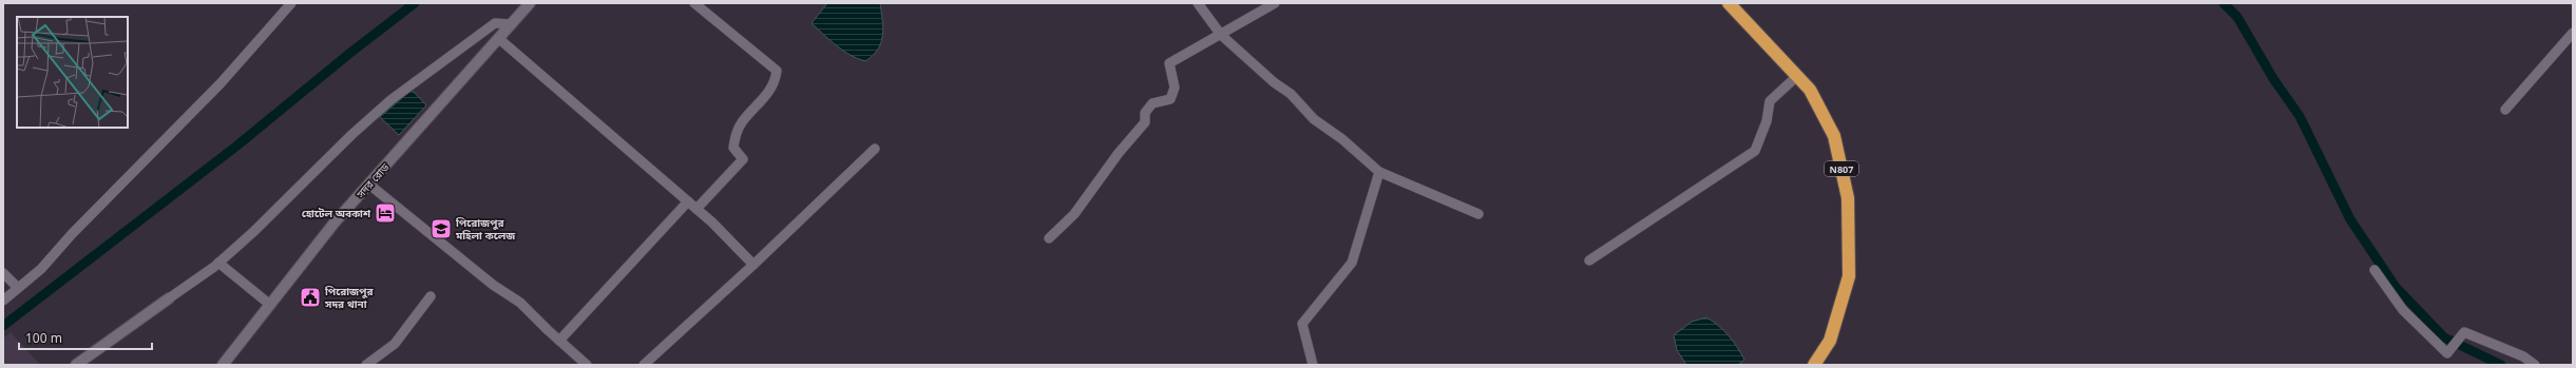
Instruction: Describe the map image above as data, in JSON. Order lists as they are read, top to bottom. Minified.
{"streets":{"highway":["N807"],"street":["সদর রোড"]},"places":{"hotel":["হোটেল অবকাশ"],"school or university":["পিরোজপুর মহিলা কলেজ"],"public building":["পিরোজপুর সদর থানা"]},"scale_bar":"100 m"}
